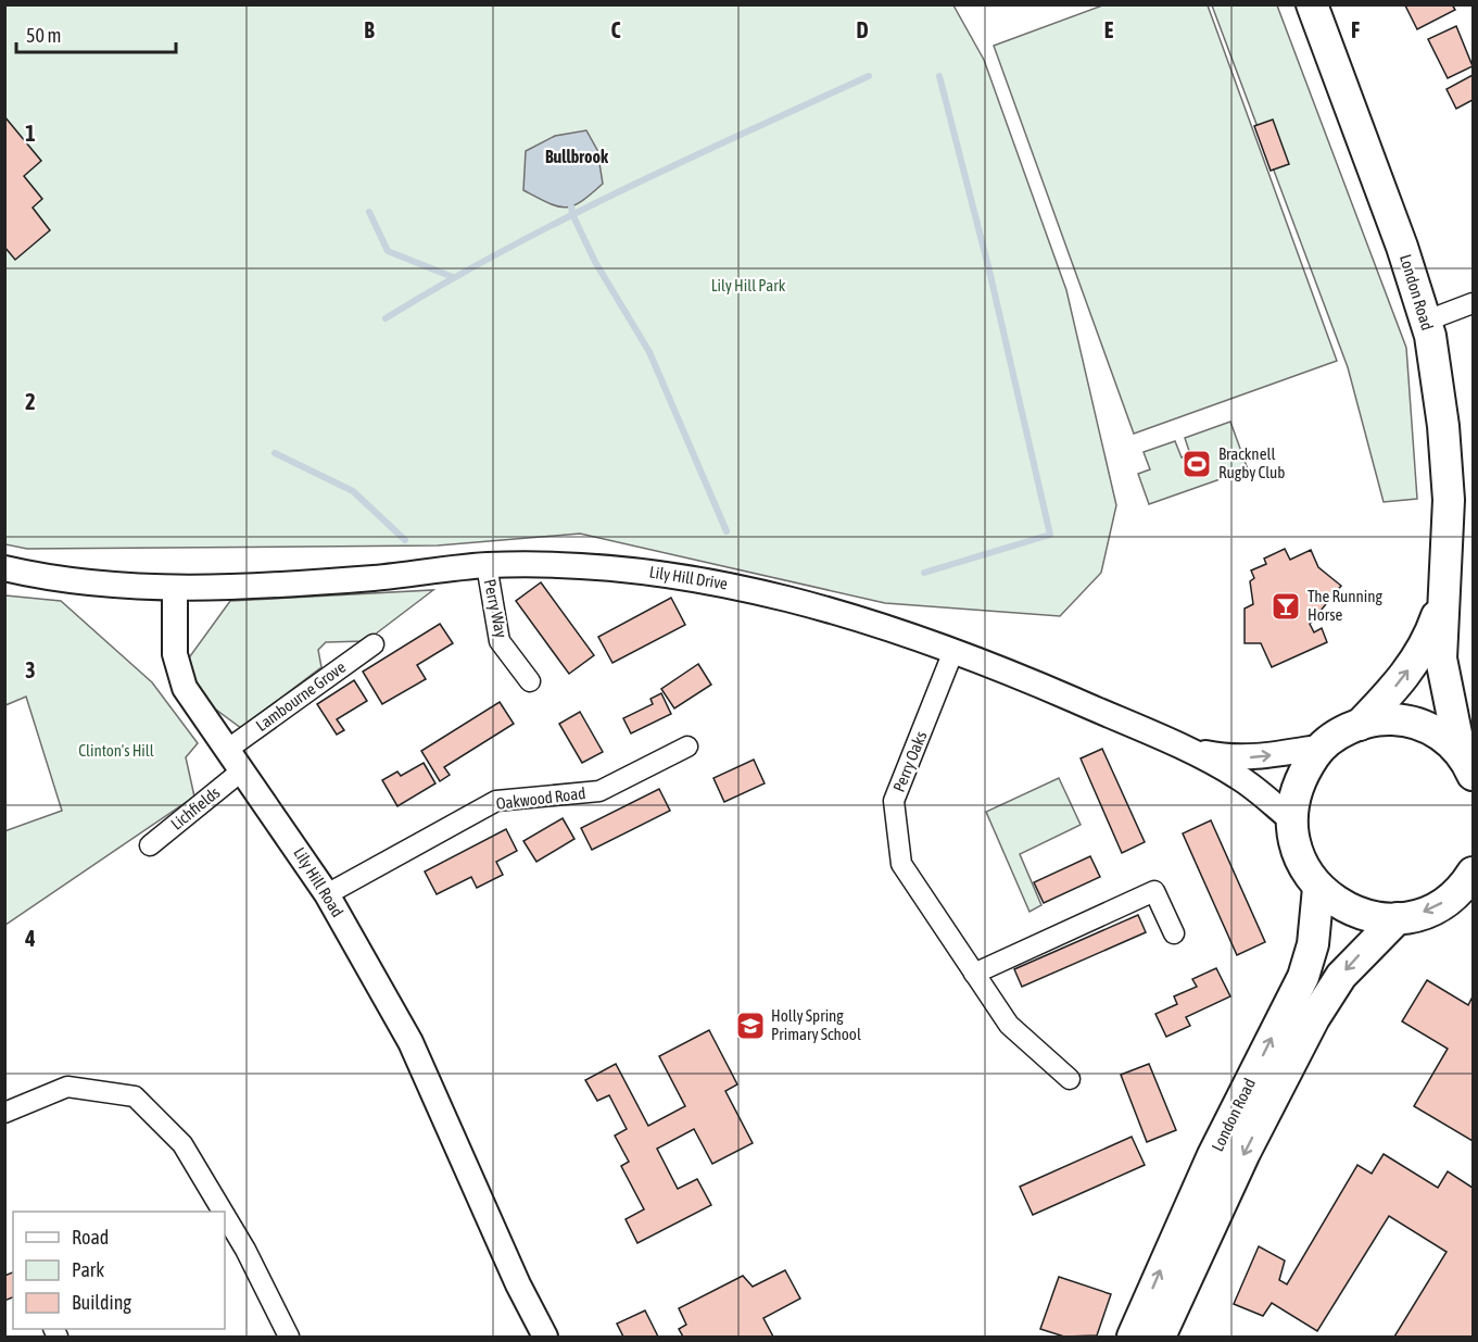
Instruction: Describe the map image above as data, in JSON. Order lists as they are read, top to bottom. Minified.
{"streets":{"main road":["London Road"],"street":["Lily Hill Drive","Perry Way","Lambourne Grove","Perry Oaks","Oakwood Road","Lichfields","Lily Hill Road"]},"crossings":[["Lily Hill Drive","Perry Way"],["Lily Hill Drive","Perry Oaks"],["Lily Hill Drive","Lily Hill Road"],["Lambourne Grove","Lily Hill Road"],["Oakwood Road","Lily Hill Road"],["Lichfields","Lily Hill Road"]],"districts":["Bullbrook"],"parks":["Lily Hill Park","Clinton's Hill"],"places":{"sports":["Bracknell Rugby Club"],"bar":["The Running Horse"],"school or university":["Holly Spring Primary School"]},"legend":["Road","Park","Building"],"scale_bar":"50 m","grid":{"columns":["B","C","D","E","F"],"rows":["1","2","3","4"]}}
